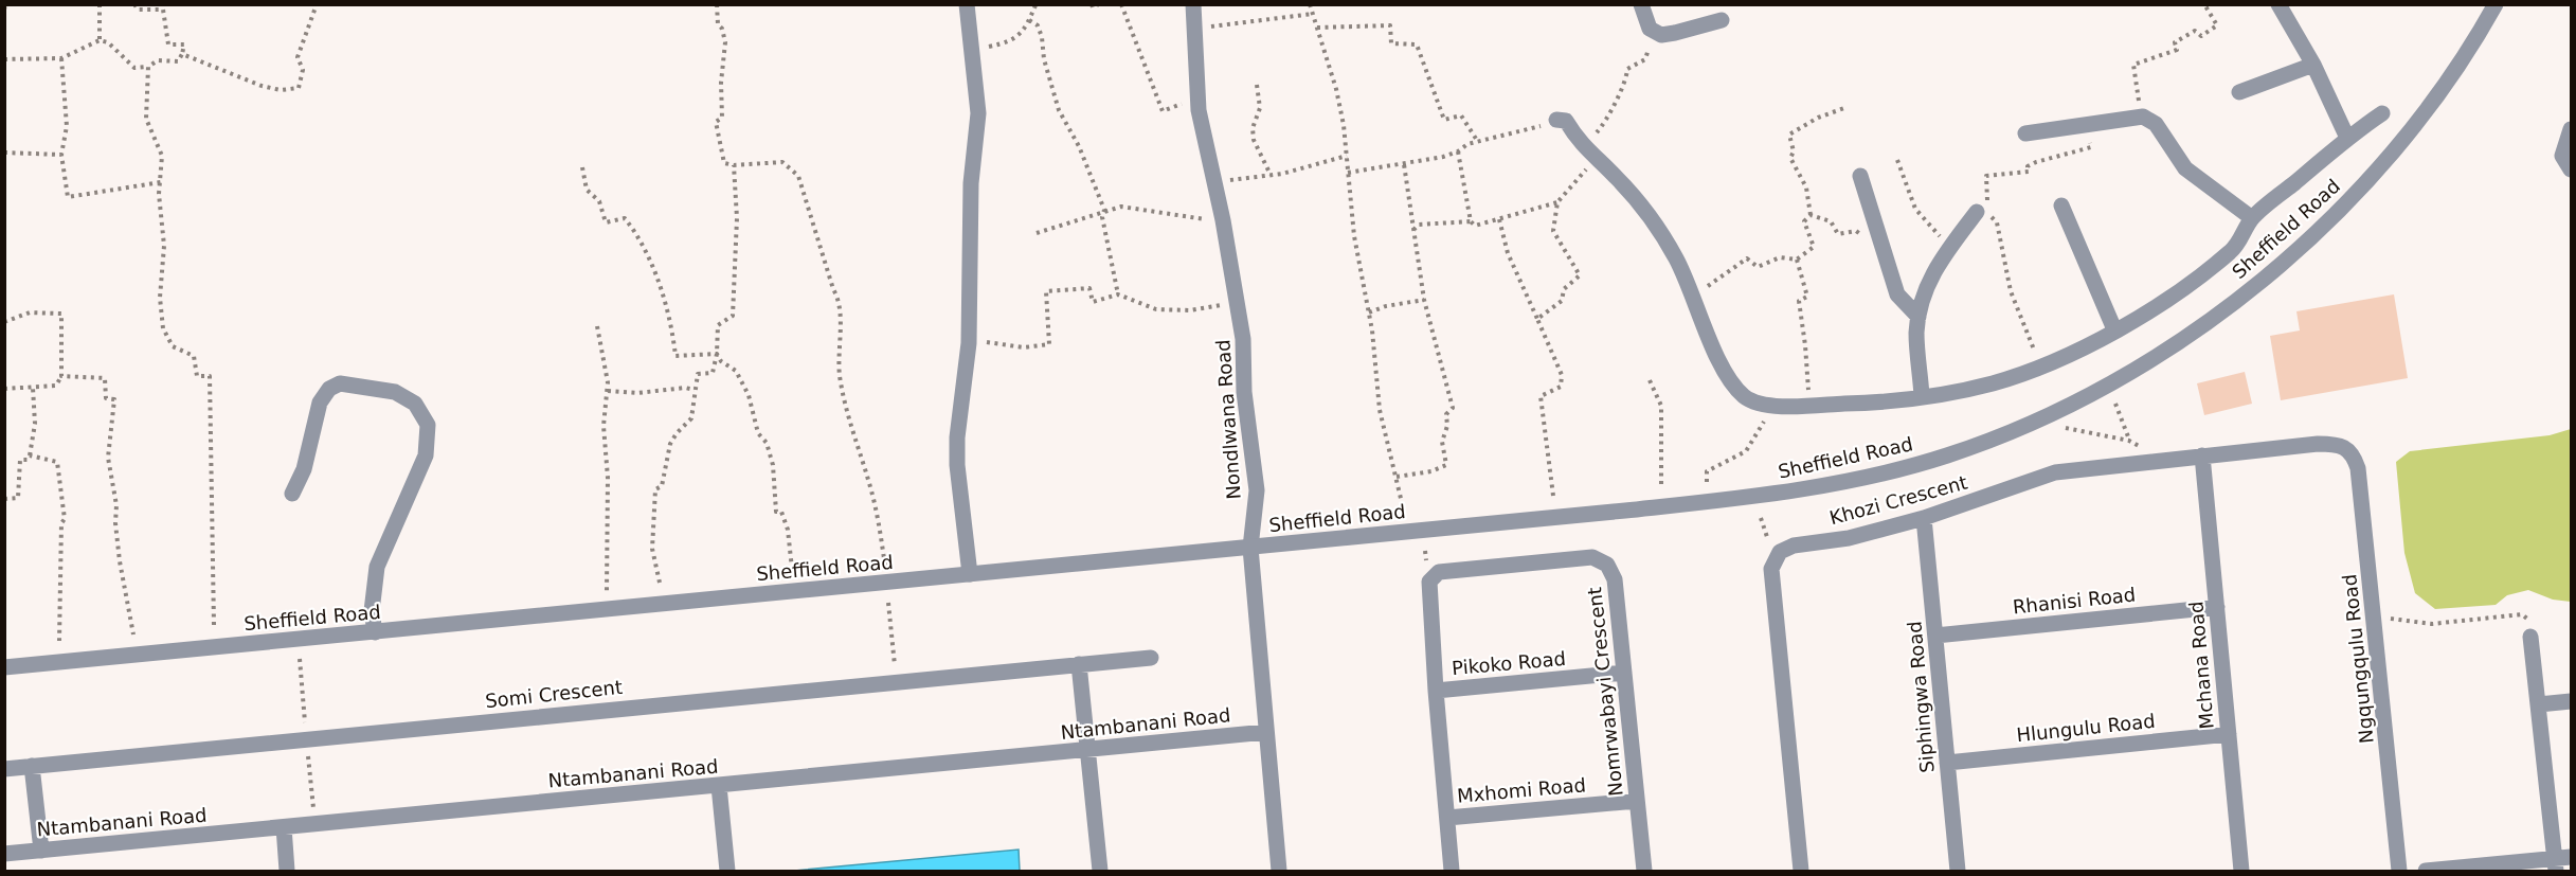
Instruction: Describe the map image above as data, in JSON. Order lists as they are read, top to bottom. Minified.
{"streets":{"street":["Sheffield Road","Nondlwana Road","Khozi Crescent","Rhanisi Road","Ngqungqulu Road","Pikoko Road","Mchana Road","Nomrwabayi Crescent","Somi Crescent","Siphingwa Road","Ntambanani Road","Hlungulu Road","Mxhomi Road"]},"crossings":[["Sheffield Road","Nondlwana Road"],["Nondlwana Road","Ntambanani Road"],["Khozi Crescent","Ngqungqulu Road"],["Khozi Crescent","Mchana Road"],["Khozi Crescent","Siphingwa Road"],["Rhanisi Road","Mchana Road"],["Rhanisi Road","Siphingwa Road"],["Pikoko Road","Nomrwabayi Crescent"],["Mchana Road","Hlungulu Road"],["Nomrwabayi Crescent","Mxhomi Road"],["Siphingwa Road","Hlungulu Road"]]}
